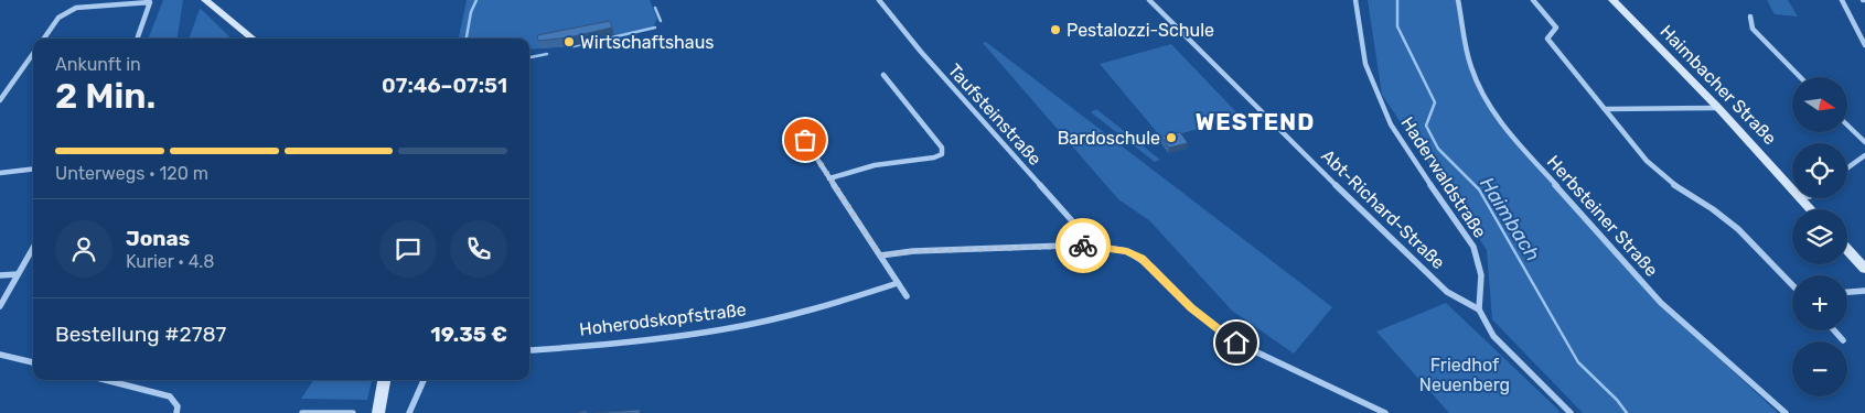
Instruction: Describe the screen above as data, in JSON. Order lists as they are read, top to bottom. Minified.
{"streets":{"main road":["Haimbacher Straße"],"street":["Taufsteinstraße","Haderwaldstraße","Abt-Richard-Straße","Herbsteiner Straße","Hoherodskopfstraße"]},"crossings":[["Haderwaldstraße","Abt-Richard-Straße"]],"districts":["WESTEND"],"water":["Haimbach"],"parks":["Friedhof Neuenberg"],"places":["Pestalozzi-Schule","Wirtschaftshaus","Bardoschule"],"north":"right","page":{"heading":["2 Min.","Ankunft in","07:46–07:51"],"panel":["Jonas","Kurier · 4.8","Bestellung #2787","19.35 €"],"map_buttons":["+","−"],"bar":"Unterwegs · 120 m"}}
